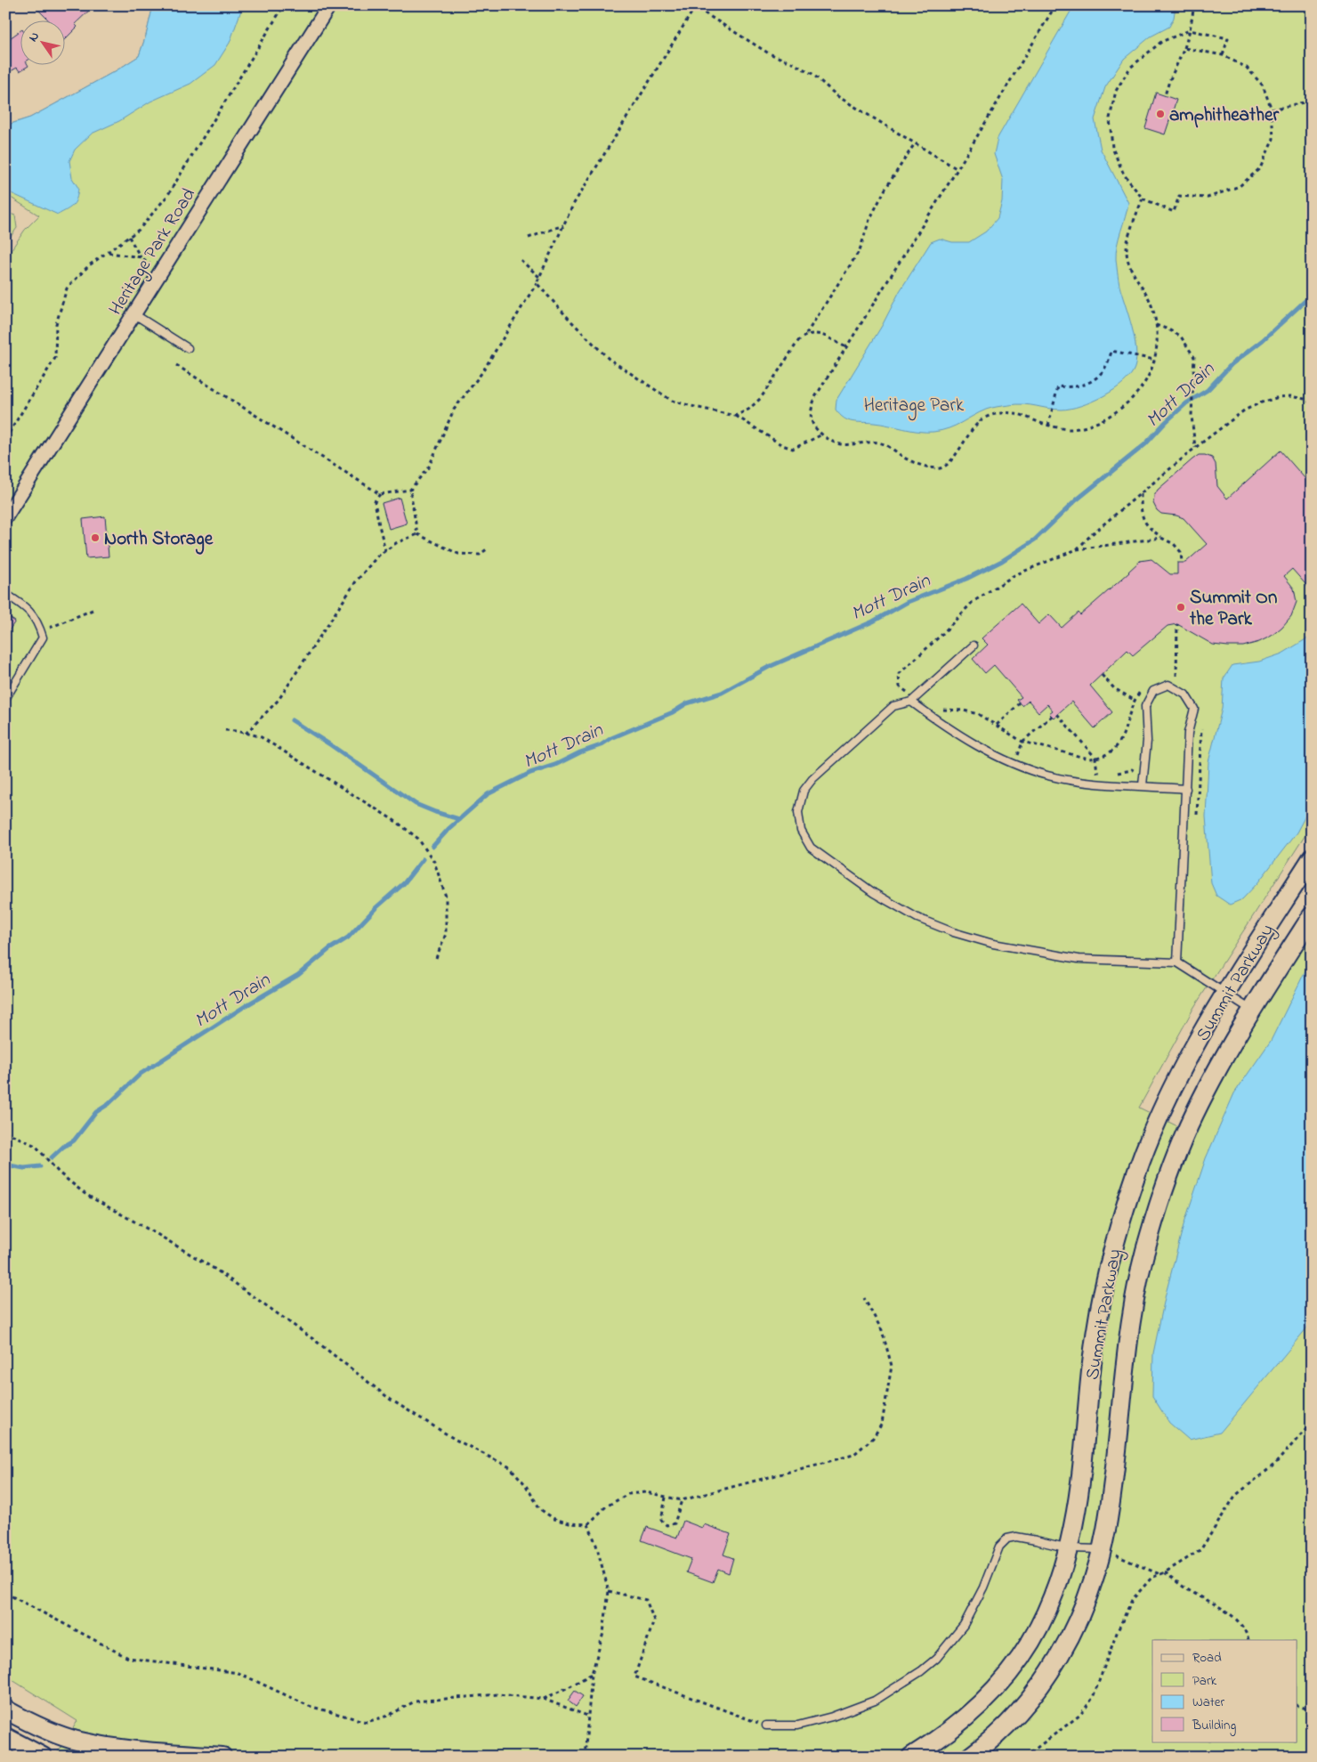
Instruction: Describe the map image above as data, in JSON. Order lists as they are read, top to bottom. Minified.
{"streets":{"street":["Heritage Park Road","Summit Parkway"]},"water":["Mott Drain"],"parks":["Heritage Park"],"places":["amphitheather","North Storage","Summit On the Park"],"legend":["Road","Park","Water","Building"],"north":"top left"}
